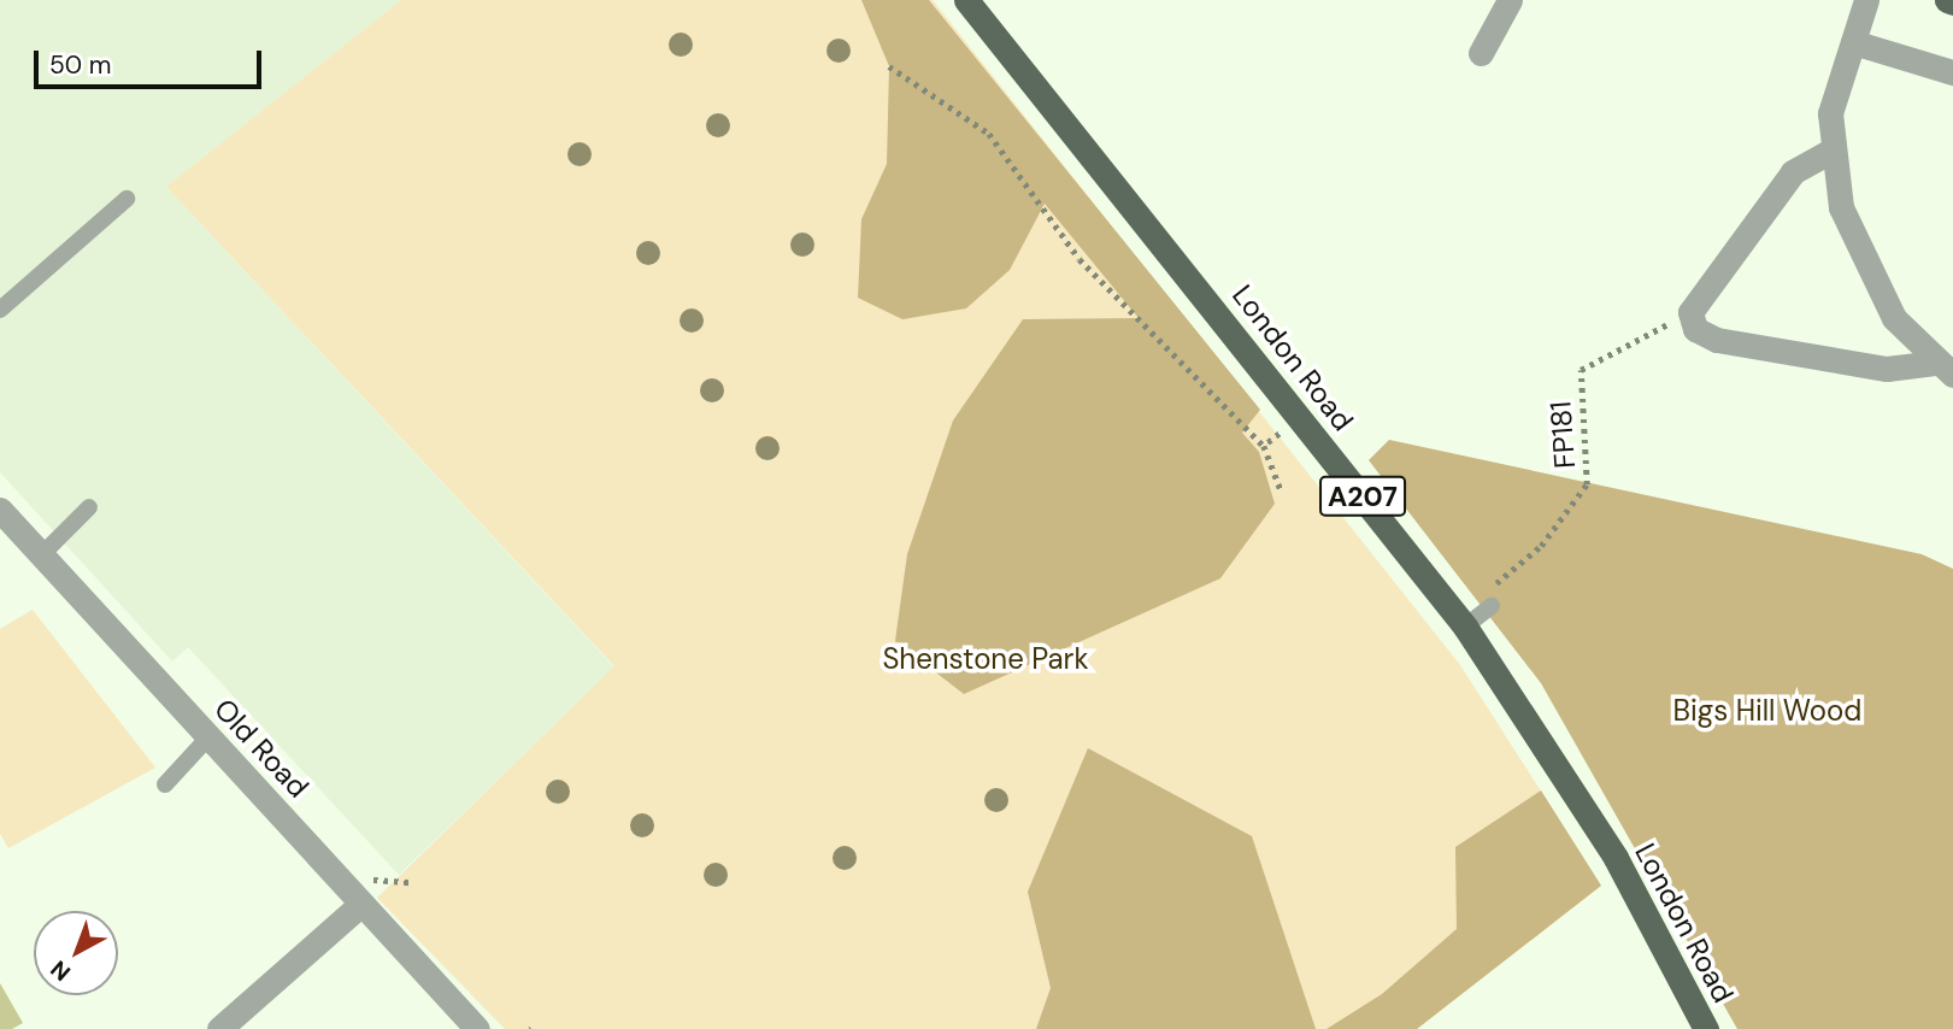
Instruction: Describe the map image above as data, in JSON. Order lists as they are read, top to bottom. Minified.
{"streets":{"main road":["London Road","A207"],"street":["Old Road"],"path":["FP181"]},"parks":["Shenstone Park","Bigs Hill Wood"],"scale_bar":"50 m","north":"bottom left"}
